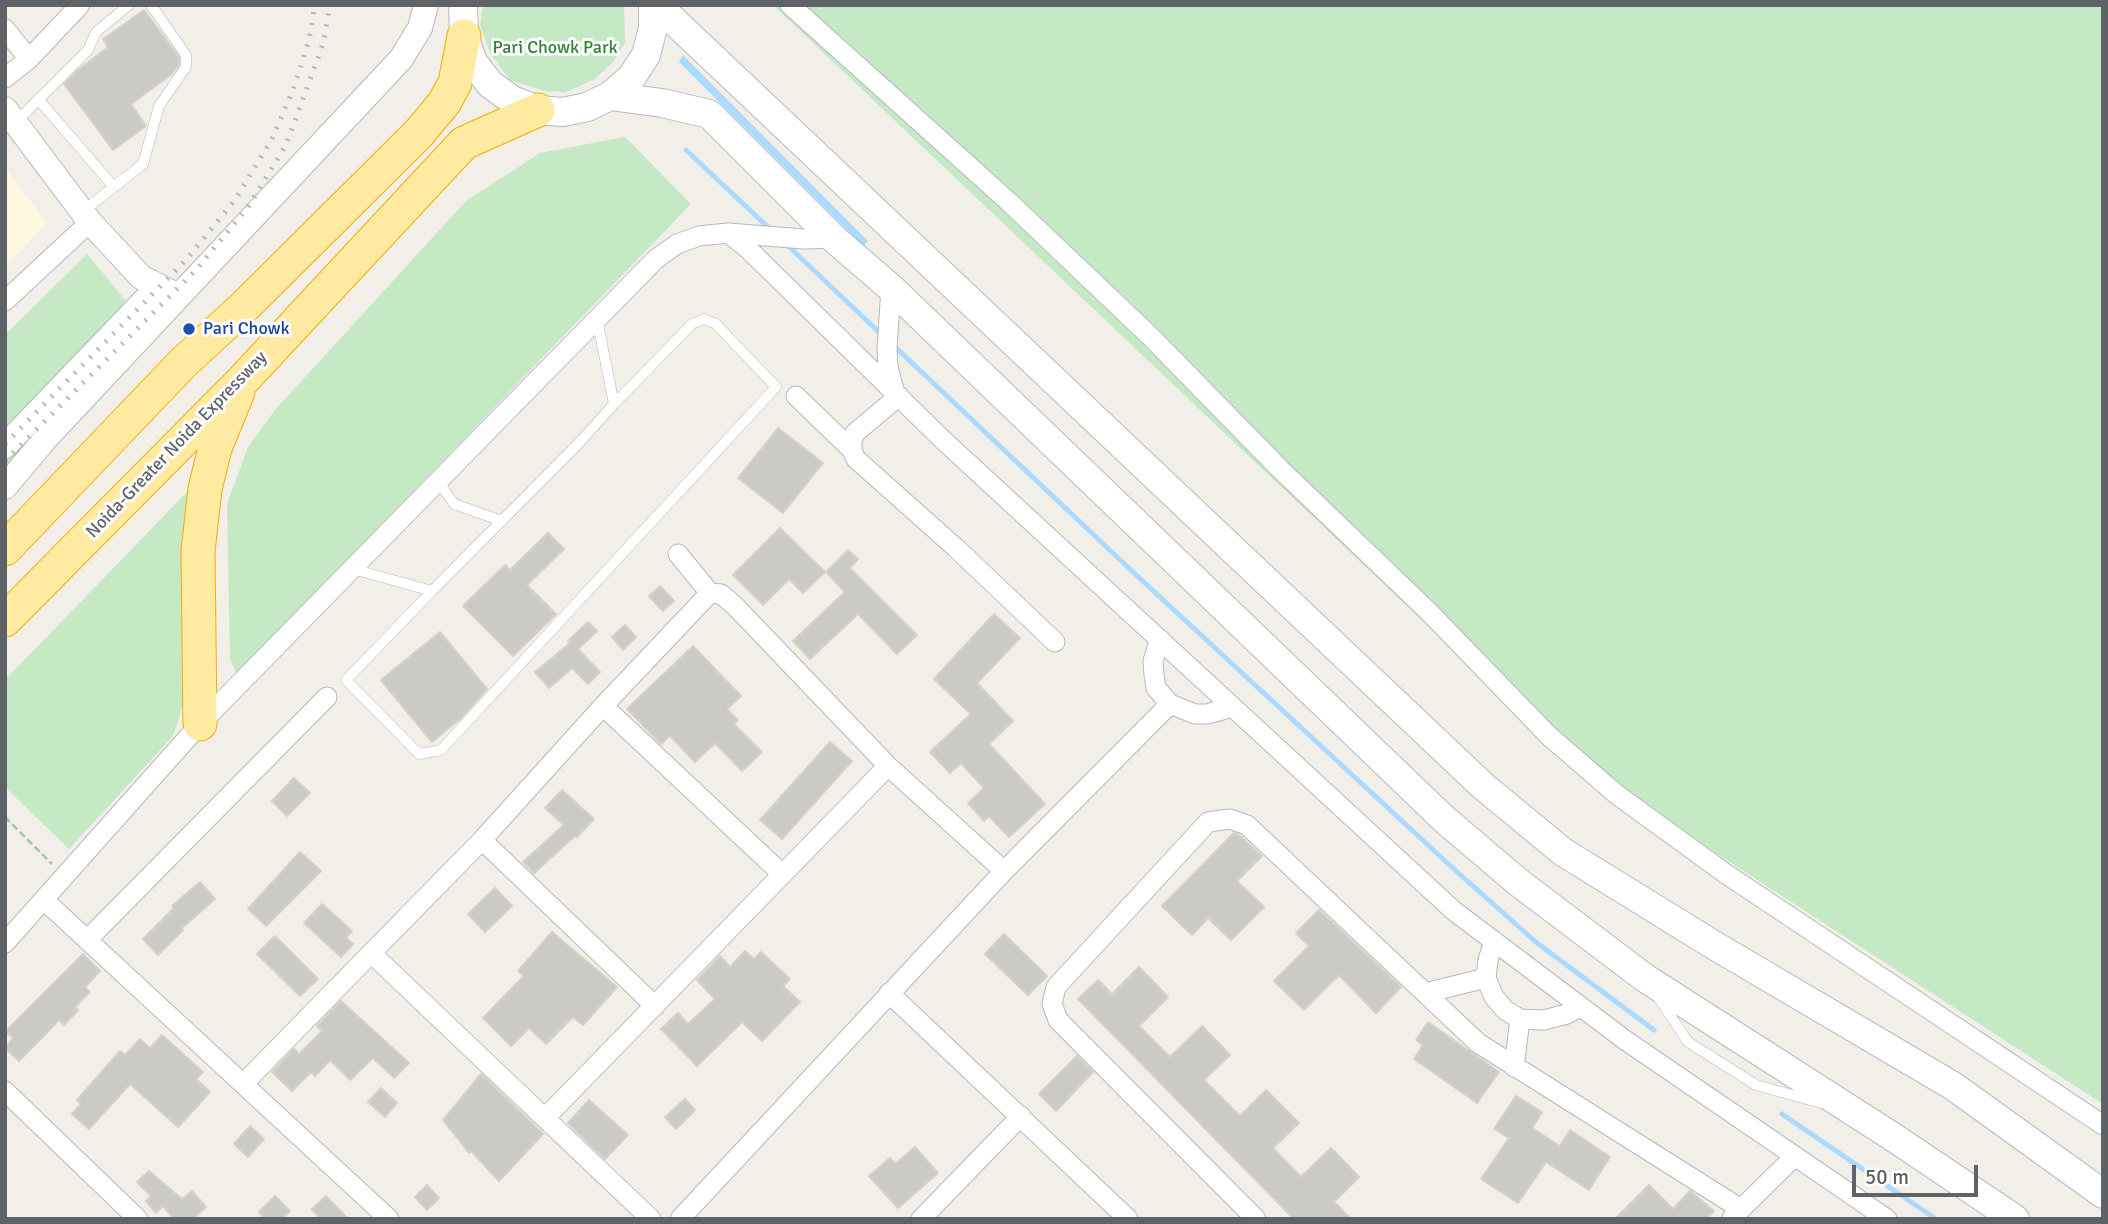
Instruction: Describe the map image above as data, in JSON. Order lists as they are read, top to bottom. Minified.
{"streets":{"highway":["Noida-Greater Noida Expressway"]},"parks":["Pari Chowk Park"],"places":["Pari Chowk"],"scale_bar":"50 m"}
